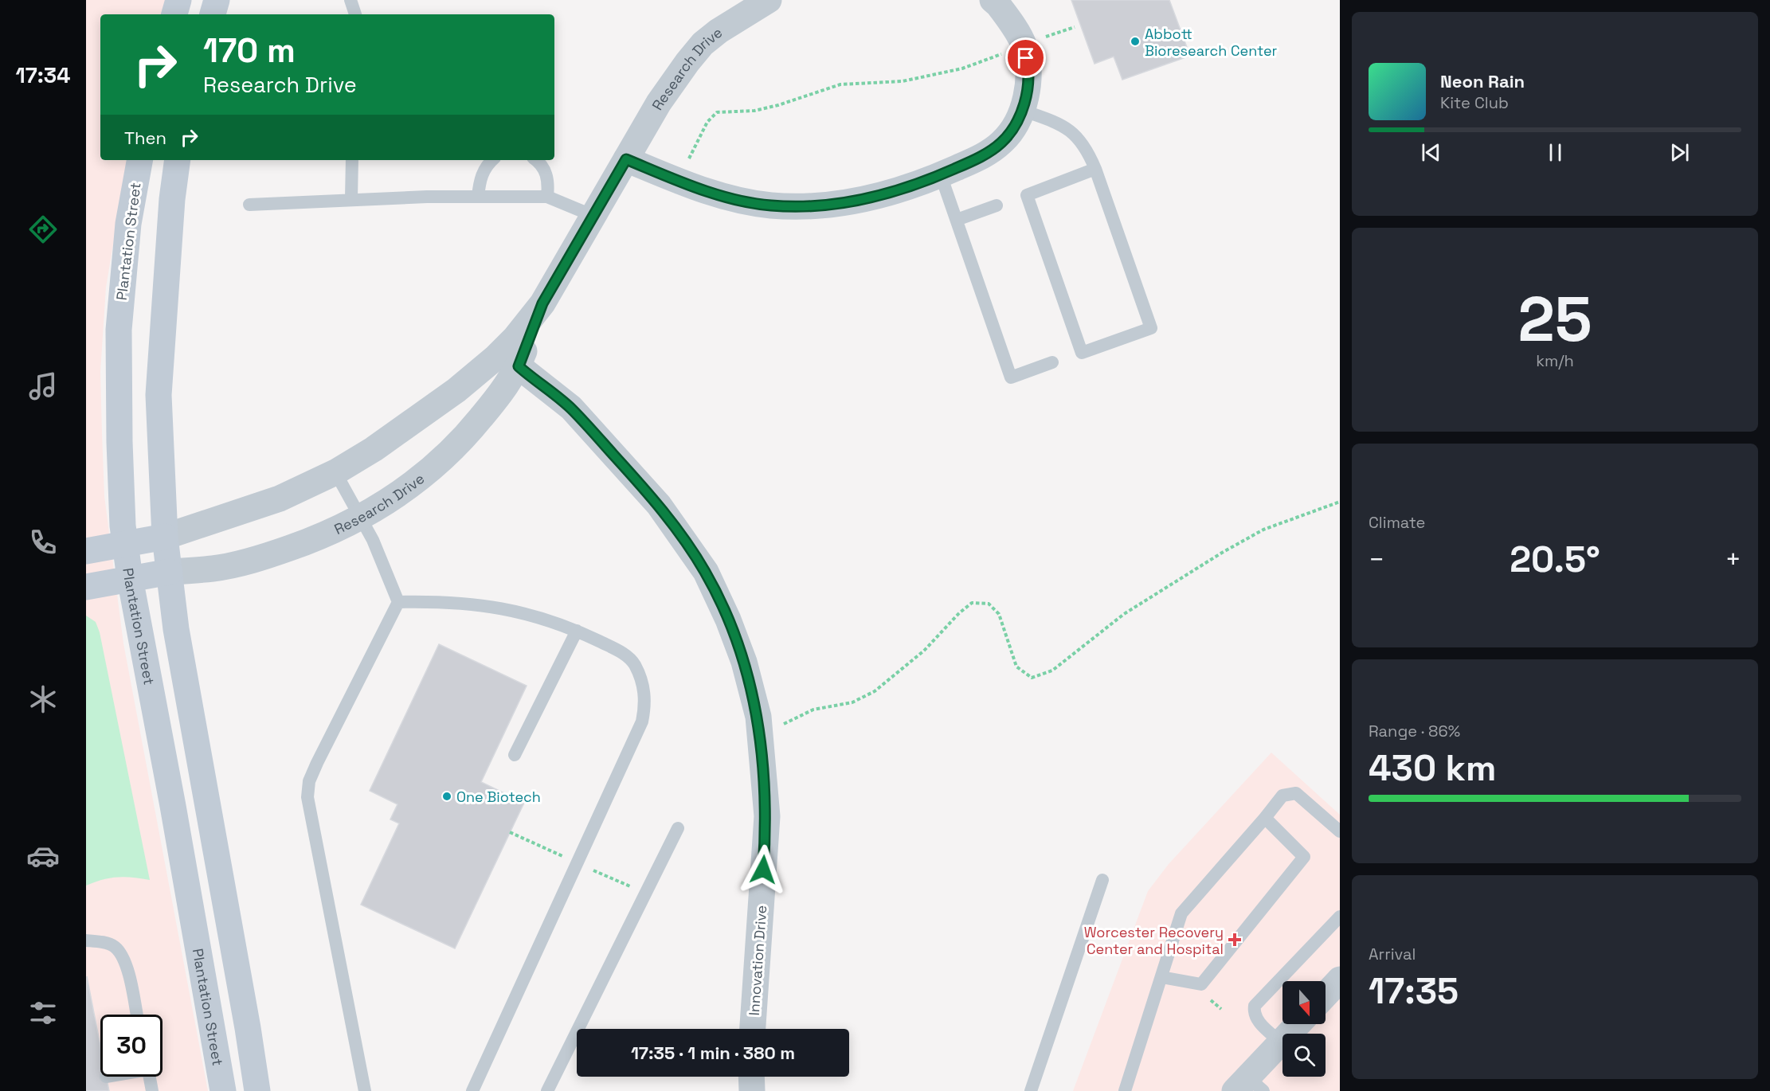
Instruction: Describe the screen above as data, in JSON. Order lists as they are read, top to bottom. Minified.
{"streets":{"main road":["Research Drive","Plantation Street"],"street":["Innovation Drive"]},"crossings":[["Research Drive","Plantation Street"],["Research Drive","Innovation Drive"]],"places":{"other":["Abbott Bioresearch Center","One Biotech"],"health":["Worcester Recovery Center and Hospital"]},"north":"bottom","page":{"tabs":"17:34","turn":["170 m","Research Drive"],"song":["Neon Rain","Kite Club"],"then":"Then","tile":[["25","km/h"],"Climate",["Range · 86%","430 km"],["Arrival","17:35"]],"heat":["−","20.5°","+"],"limit":"30","trip":"17:35 · 1 min · 380 m"}}
